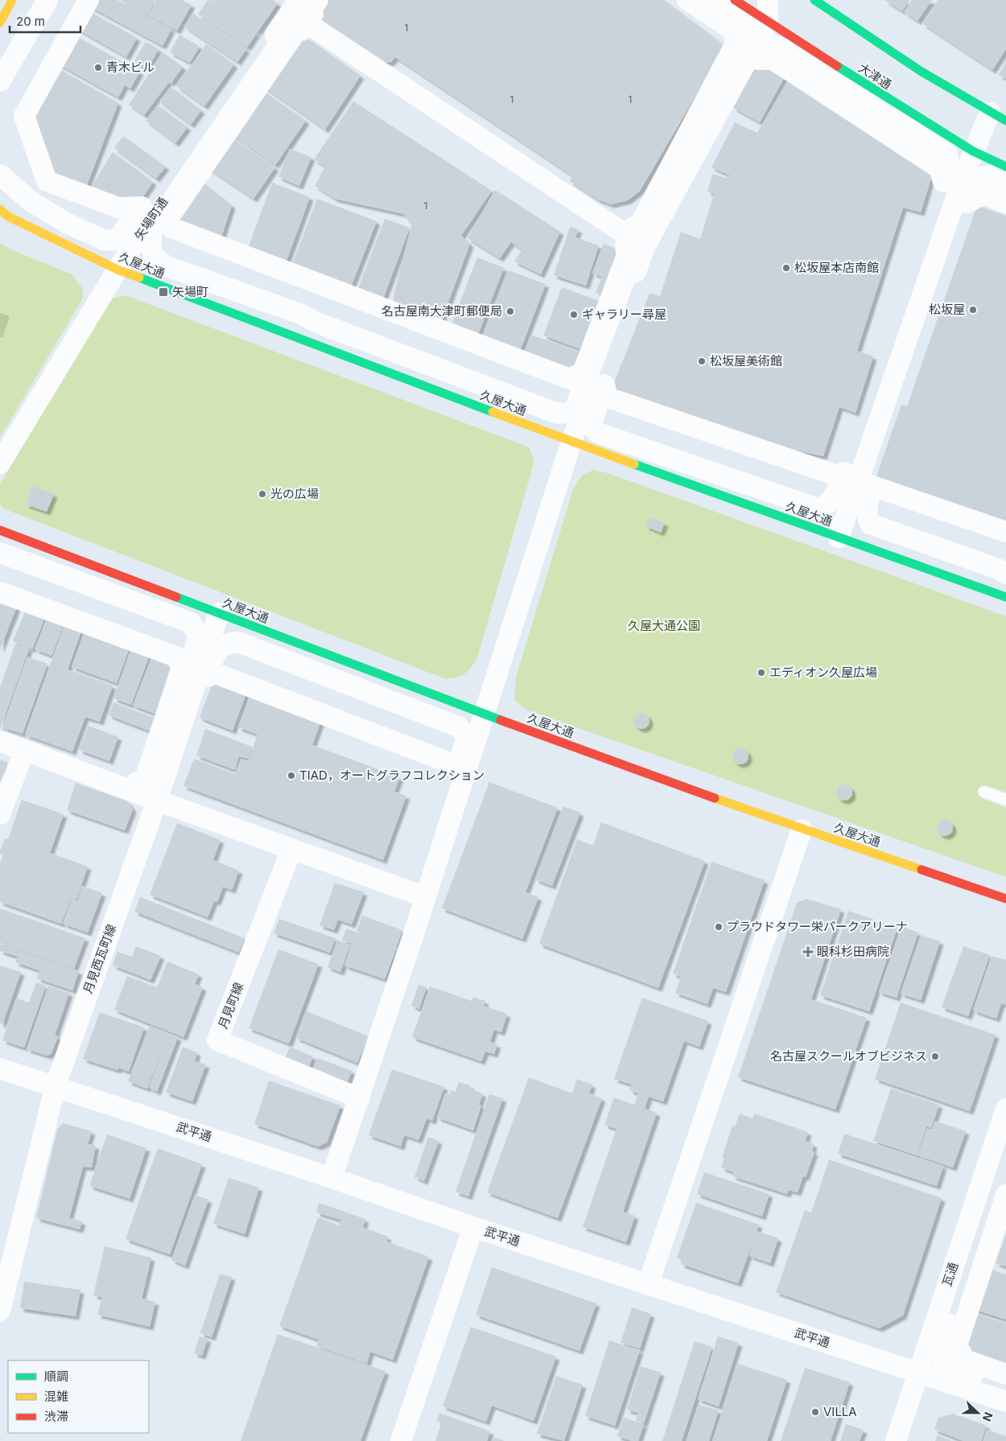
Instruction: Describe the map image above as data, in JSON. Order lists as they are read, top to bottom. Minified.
{"streets":{"street":["大津通","矢場町通","久屋大通","月見西瓦町線","月見町線","武平通","瓦通"]},"crossings":[["矢場町通","久屋大通"],["久屋大通","月見西瓦町線"],["月見西瓦町線","武平通"],["武平通","瓦通"]],"parks":["久屋大通公園"],"places":{"other":["青木ビル","松坂屋本店南館","松坂屋","名古屋南大津町郵便局","ギャラリー尋屋","松坂屋美術館","光の広場","エディオン久屋広場","TIAD，オートグラフコレクション","プラウドタワー栄パークアリーナ","名古屋スクールオブビジネス","VILLA"],"transit":["矢場町"],"health":["眼科杉田病院"]},"house_numbers":["1","1","1","1"],"legend":["順調","混雑","渋滞"],"scale_bar":"20 m","north":"right"}
